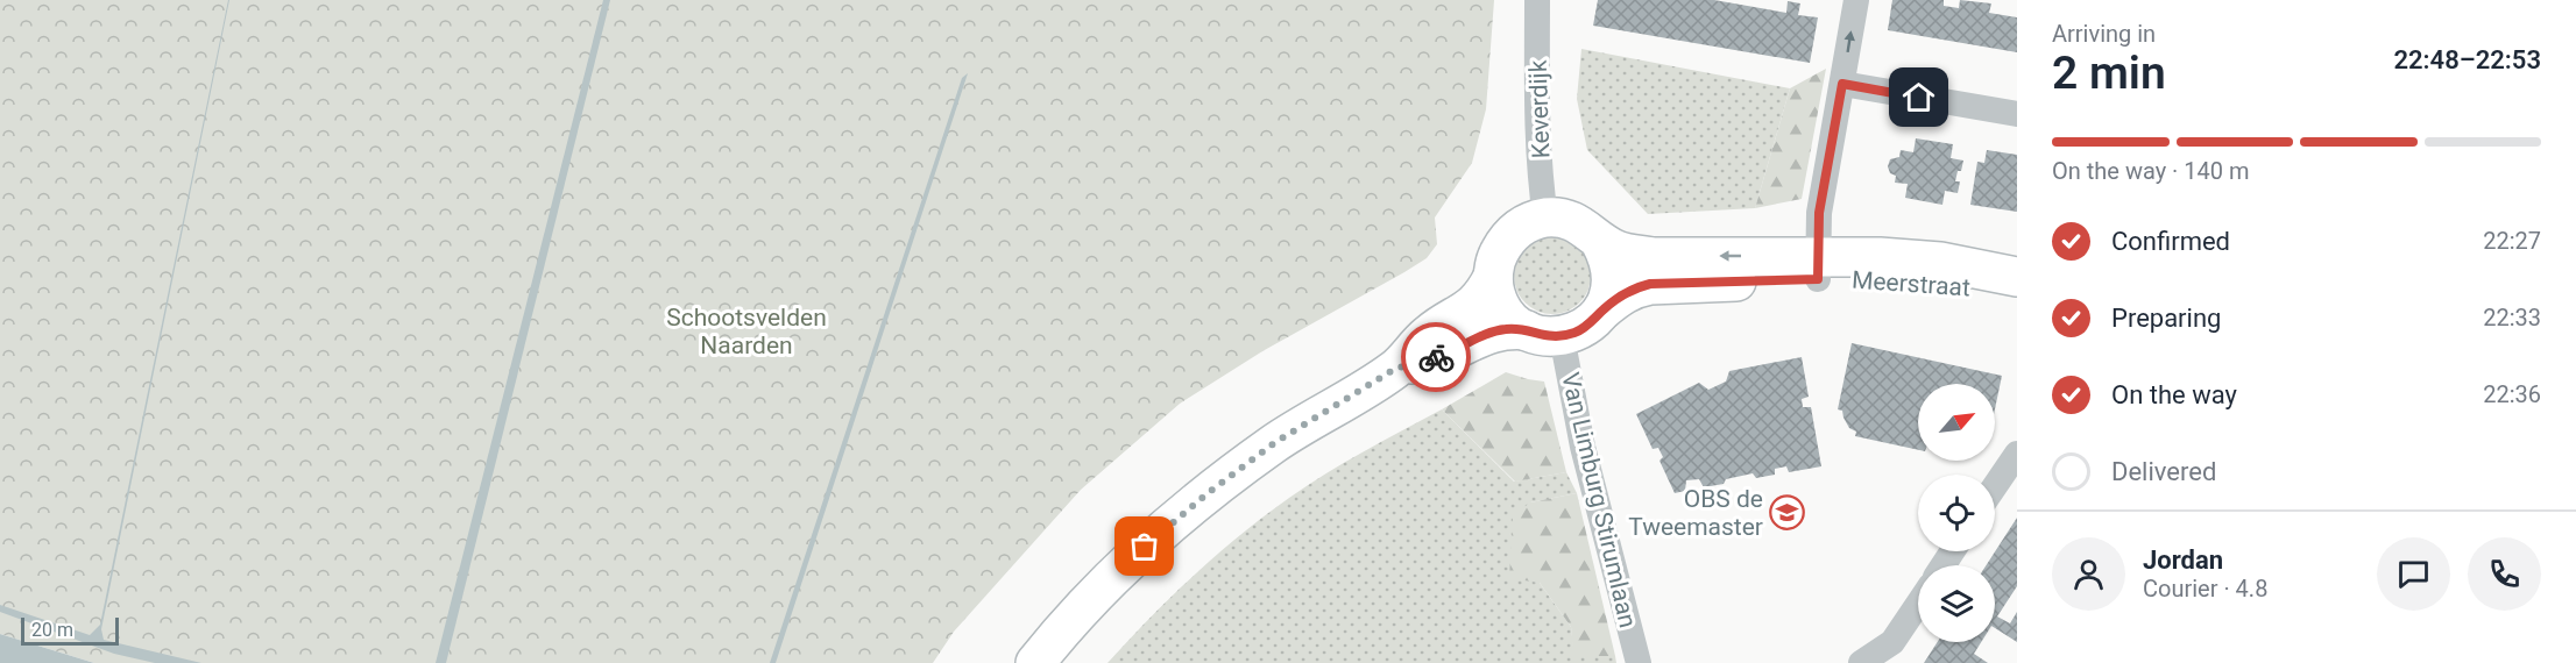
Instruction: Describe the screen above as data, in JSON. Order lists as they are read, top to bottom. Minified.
{"streets":{"street":["Keverdijk","Meerstraat","Van Limburg Stirumlaan"]},"crossings":[["Keverdijk","Meerstraat"],["Keverdijk","Van Limburg Stirumlaan"],["Meerstraat","Van Limburg Stirumlaan"]],"parks":["Schootsvelden Naarden"],"places":{"school or university":["OBS de Tweemaster"]},"scale_bar":"20 m","north":"top right","page":{"heading":["2 min","Arriving in","22:48–22:53"],"panel":["Jordan","Courier · 4.8"],"bar":"On the way · 140 m","list":[["Confirmed","22:27"],["Preparing","22:33"],["On the way","22:36"],"Delivered"],"scale":"20 m"}}
